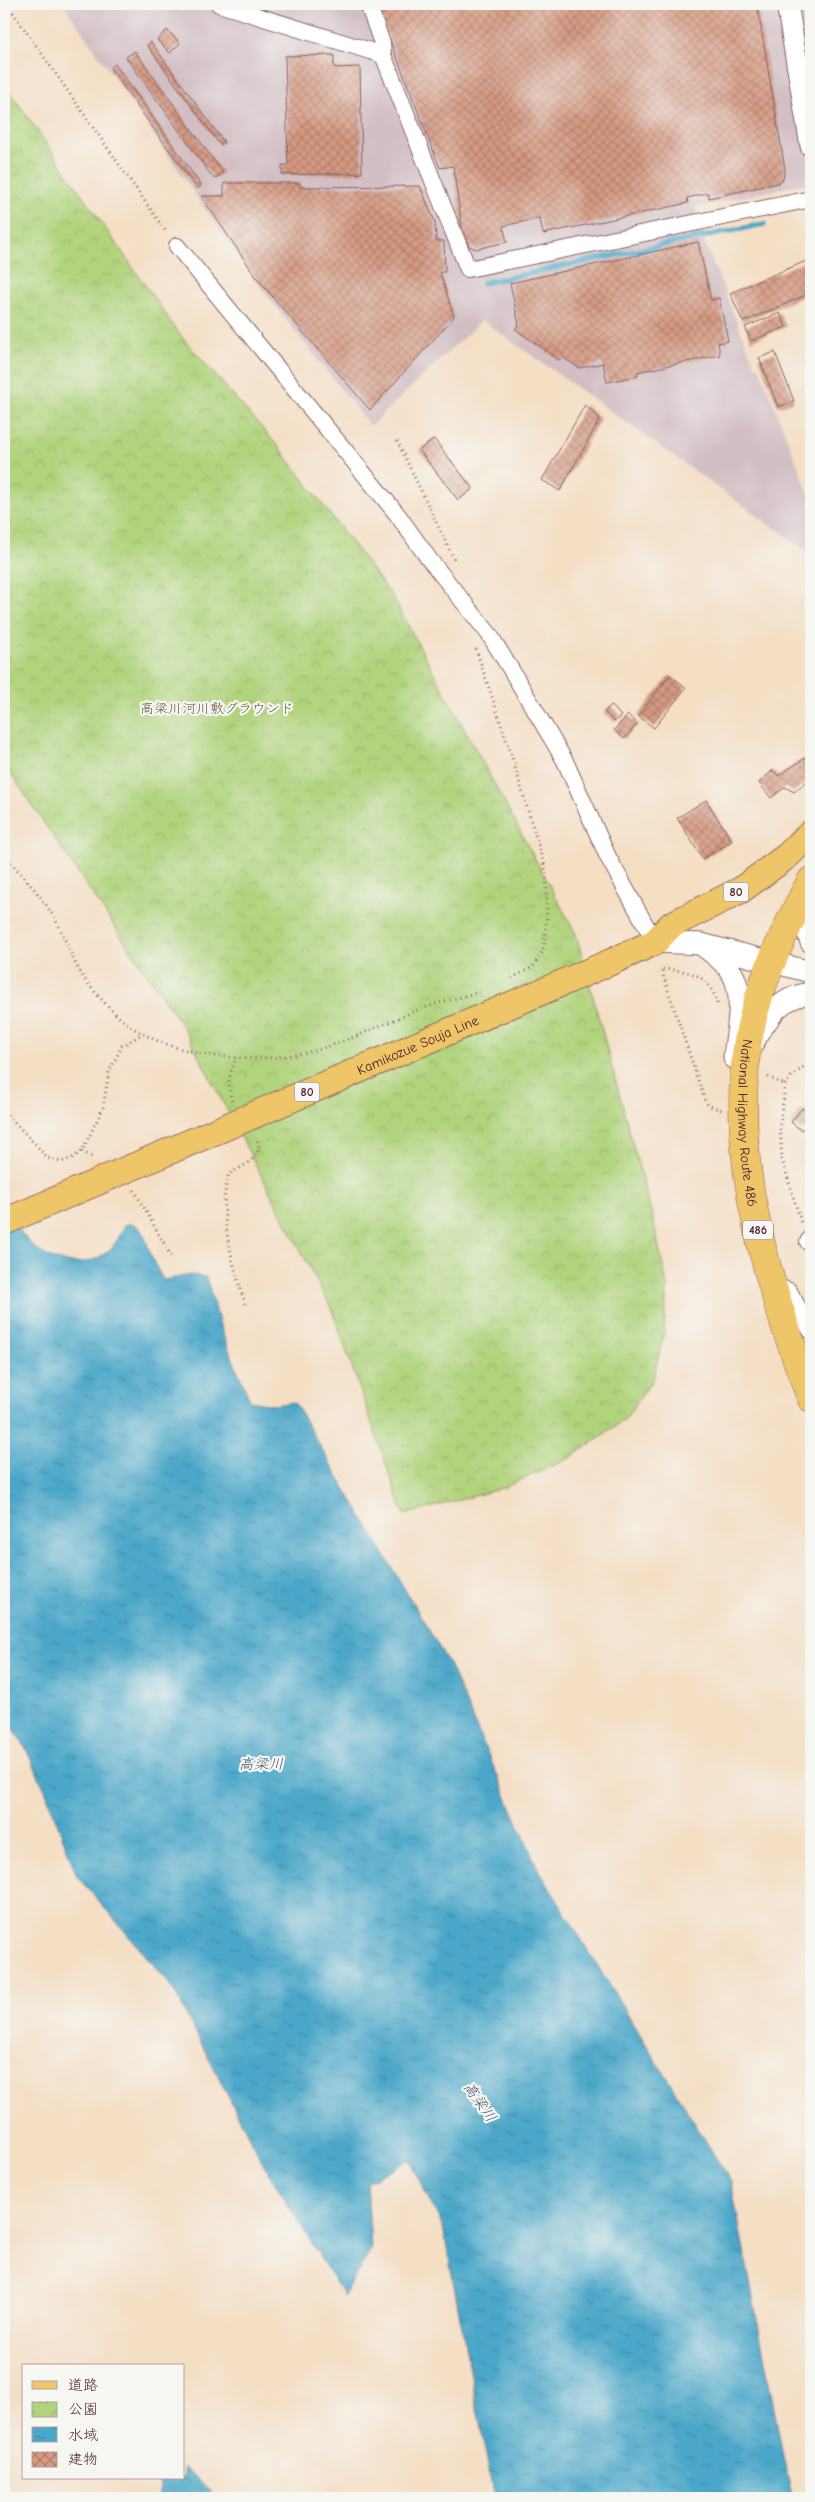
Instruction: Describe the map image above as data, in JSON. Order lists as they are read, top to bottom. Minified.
{"streets":{"highway":["National Highway Route 486","486"],"main road":["80","Kamikozue Souja Line"]},"water":["高梁川"],"parks":["高梁川河川敷グラウンド"],"legend":["道路","公園","水域","建物"]}
